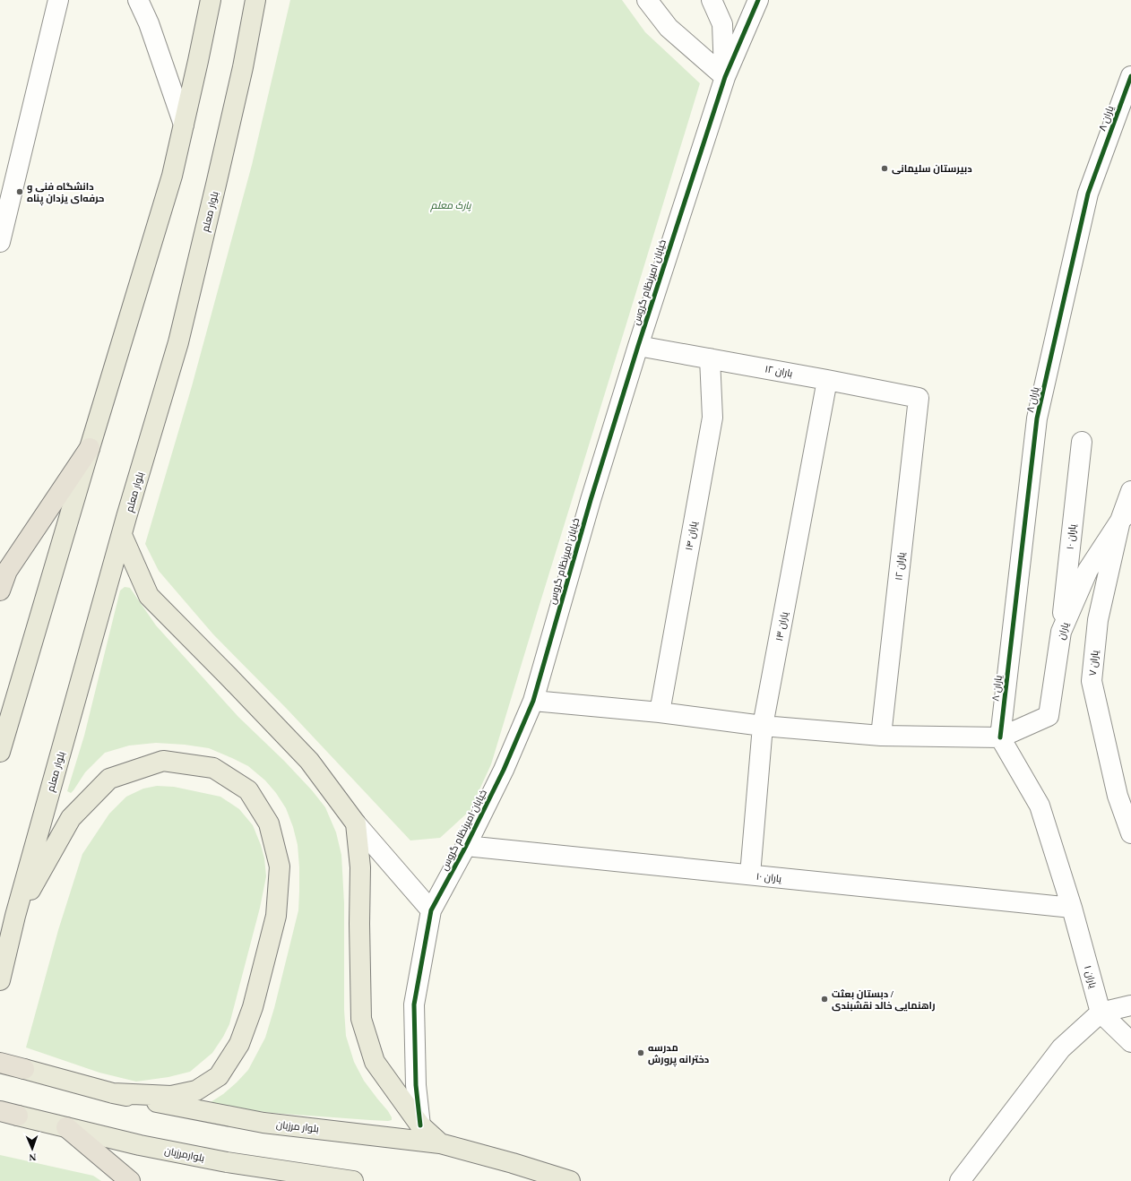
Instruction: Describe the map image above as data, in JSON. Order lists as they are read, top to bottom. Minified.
{"streets":{"main road":["بلوار معلم","بلوار مرزبان","بلوارمرزبان"],"street":["یاران ۸","خیابان امیرنظام گروس","باران ۱۲","یاران ۱۴","یاران ۱۰","یاران ۱۲","یاران ۱۳","یاران","یاران ۷","یاران ۱"]},"crossings":[["یاران ۸","یاران"],["یاران ۸","یاران ۱"],["خیابان امیرنظام گروس","باران ۱۲"],["خیابان امیرنظام گروس","یاران ۱۰"],["باران ۱۲","یاران ۱۴"],["باران ۱۲","یاران ۱۲"],["باران ۱۲","یاران ۱۳"],["یاران ۱۰","یاران ۱۳"],["یاران ۱۰","یاران"],["یاران ۱۰","یاران ۱"],["یاران","یاران ۷"],["یاران","یاران ۱"]],"parks":["پارک معلم"],"places":["دبیرستان سلیمانی","دانشگاه فنی و حرفه‌ای یزدان پناه","دبستان بعثت / راهنمایی خالد نقشبندی","مدرسه دخترانه پرورش"],"north":"bottom"}
